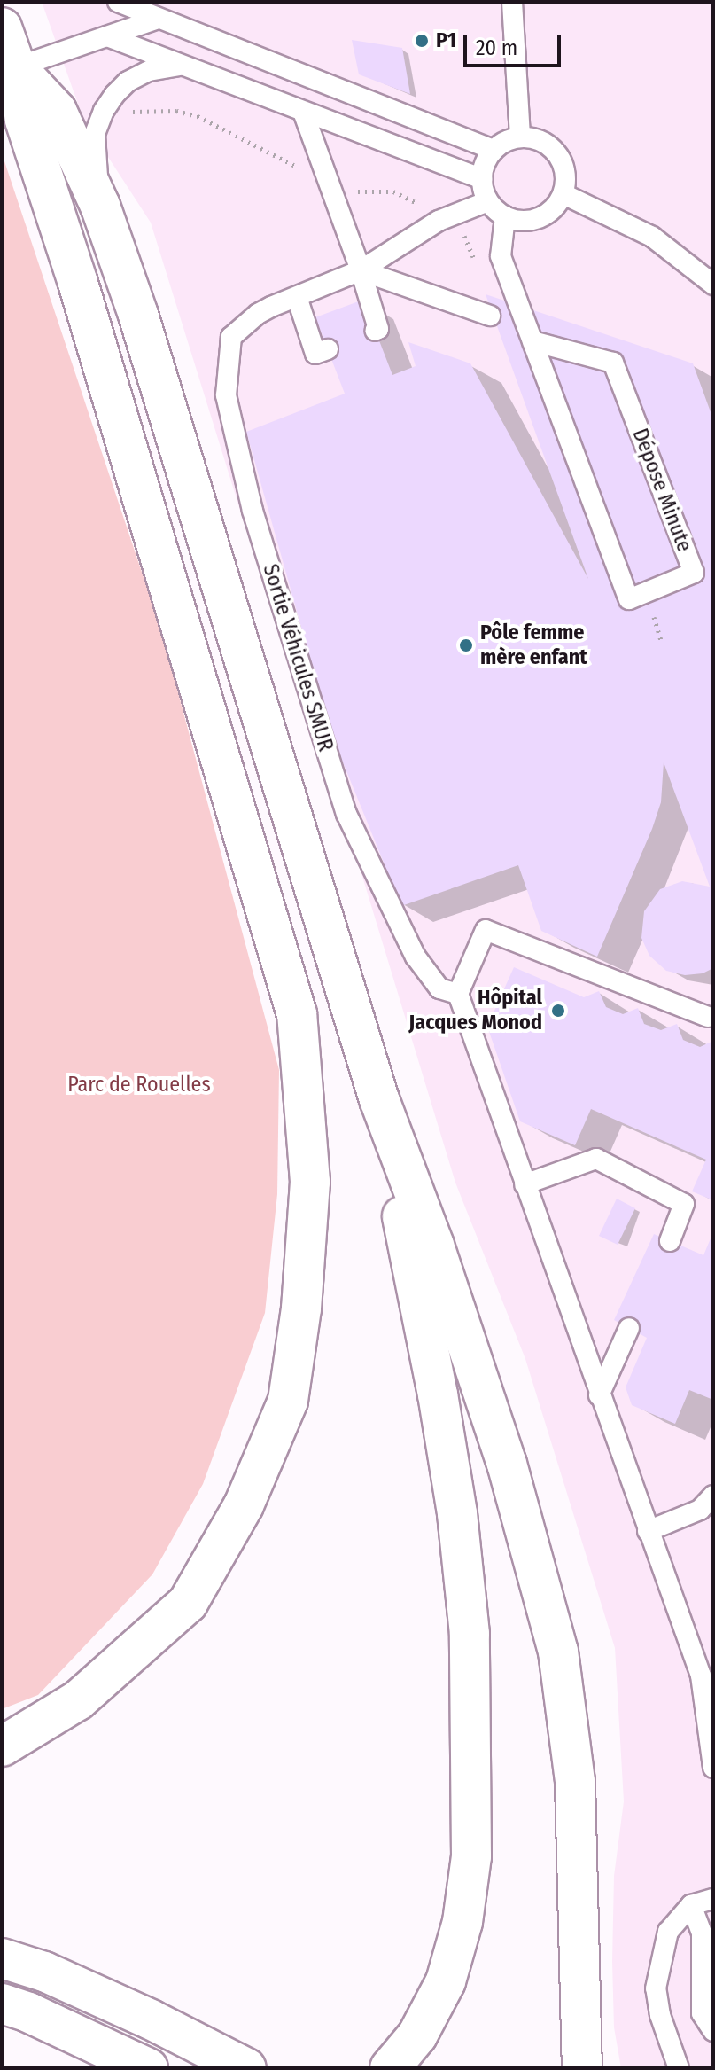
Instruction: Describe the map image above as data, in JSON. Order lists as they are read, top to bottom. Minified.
{"streets":{"lane":["Dépose Minute","Sortie Véhicules SMUR"]},"crossings":[["Dépose Minute","Sortie Véhicules SMUR"]],"parks":["Parc de Rouelles"],"places":["P1","Pôle femme mère enfant","Hôpital Jacques Monod"],"scale_bar":"20 m"}
